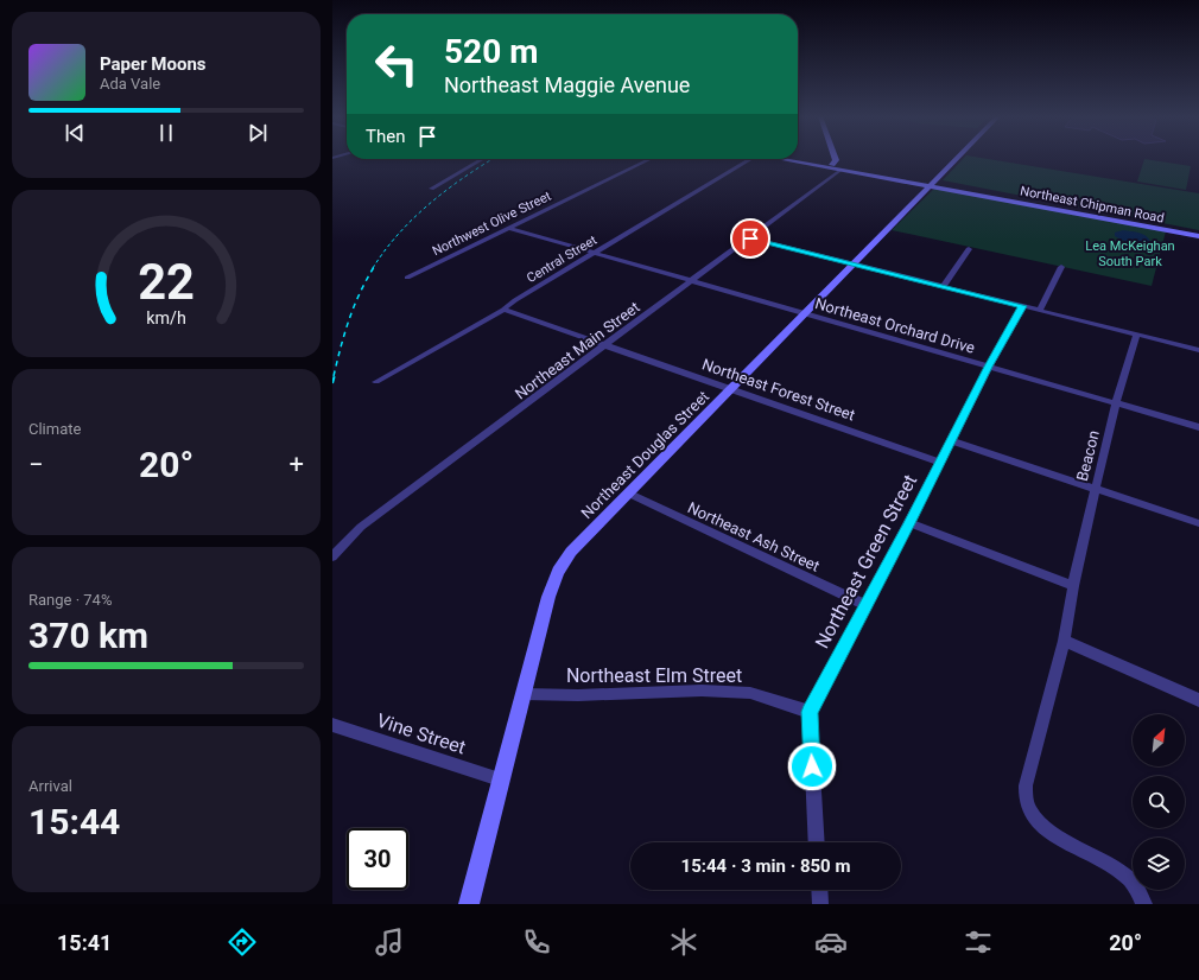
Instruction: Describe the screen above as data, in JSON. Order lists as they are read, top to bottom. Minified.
{"streets":{"main road":["Northeast Chipman Road","Northeast Douglas Street"],"street":["Northwest Olive Street","Central Street","Northeast Orchard Drive","Northeast Main Street","Northeast Forest Street","Beacon","Northeast Ash Street","Northeast Green Street","Northeast Elm Street","Vine Street"]},"crossings":[["Northeast Chipman Road","Northeast Main Street"],["Northeast Chipman Road","Northeast Douglas Street"],["Northwest Olive Street","Northeast Orchard Drive"],["Central Street","Northeast Orchard Drive"],["Central Street","Northeast Forest Street"],["Northeast Orchard Drive","Northeast Main Street"],["Northeast Orchard Drive","Northeast Douglas Street"],["Northeast Orchard Drive","Beacon"],["Northeast Orchard Drive","Northeast Green Street"],["Northeast Main Street","Northeast Forest Street"],["Northeast Forest Street","Northeast Douglas Street"],["Northeast Forest Street","Northeast Green Street"],["Northeast Douglas Street","Northeast Ash Street"],["Northeast Douglas Street","Northeast Elm Street"],["Northeast Douglas Street","Vine Street"],["Northeast Ash Street","Northeast Green Street"],["Northeast Green Street","Northeast Elm Street"]],"parks":["Lea McKeighan South Park"],"north":"top right","page":{"turn":["520 m","Northeast Maggie Avenue"],"song":["Paper Moons","Ada Vale"],"then":"Then","tile":["Climate",["Range · 74%","370 km"],["Arrival","15:44"]],"heat":["−","20°","+"],"limit":"30","trip":"15:44 · 3 min · 850 m","tabs":["15:41","20°"],"gauge":["22","km/h"]}}
